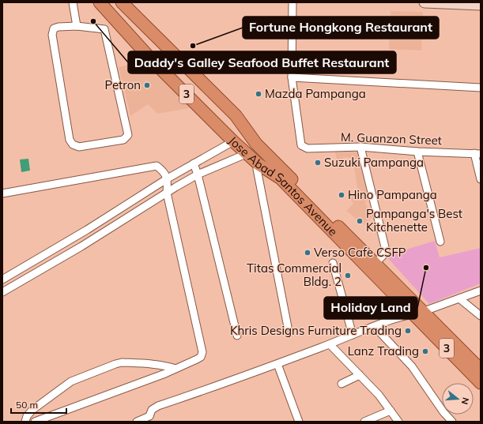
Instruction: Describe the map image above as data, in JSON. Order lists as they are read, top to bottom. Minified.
{"streets":{"highway":["3","Jose Abad Santos Avenue"],"street":["M. Guanzon Street"]},"crossings":[["3","Jose Abad Santos Avenue"]],"places":["Daddy's Galley Seafood Buffet Restaurant","Fortune Hongkong Restaurant","Petron","Mazda Pampanga","Suzuki Pampanga","Hino Pampanga","Pampanga's Best Kitchenette","Verso Cafe CSFP","Holiday Land","Titas Commercial Bldg. 2","Khris Designs Furniture Trading","Lanz Trading"],"scale_bar":"50 m","north":"right"}
